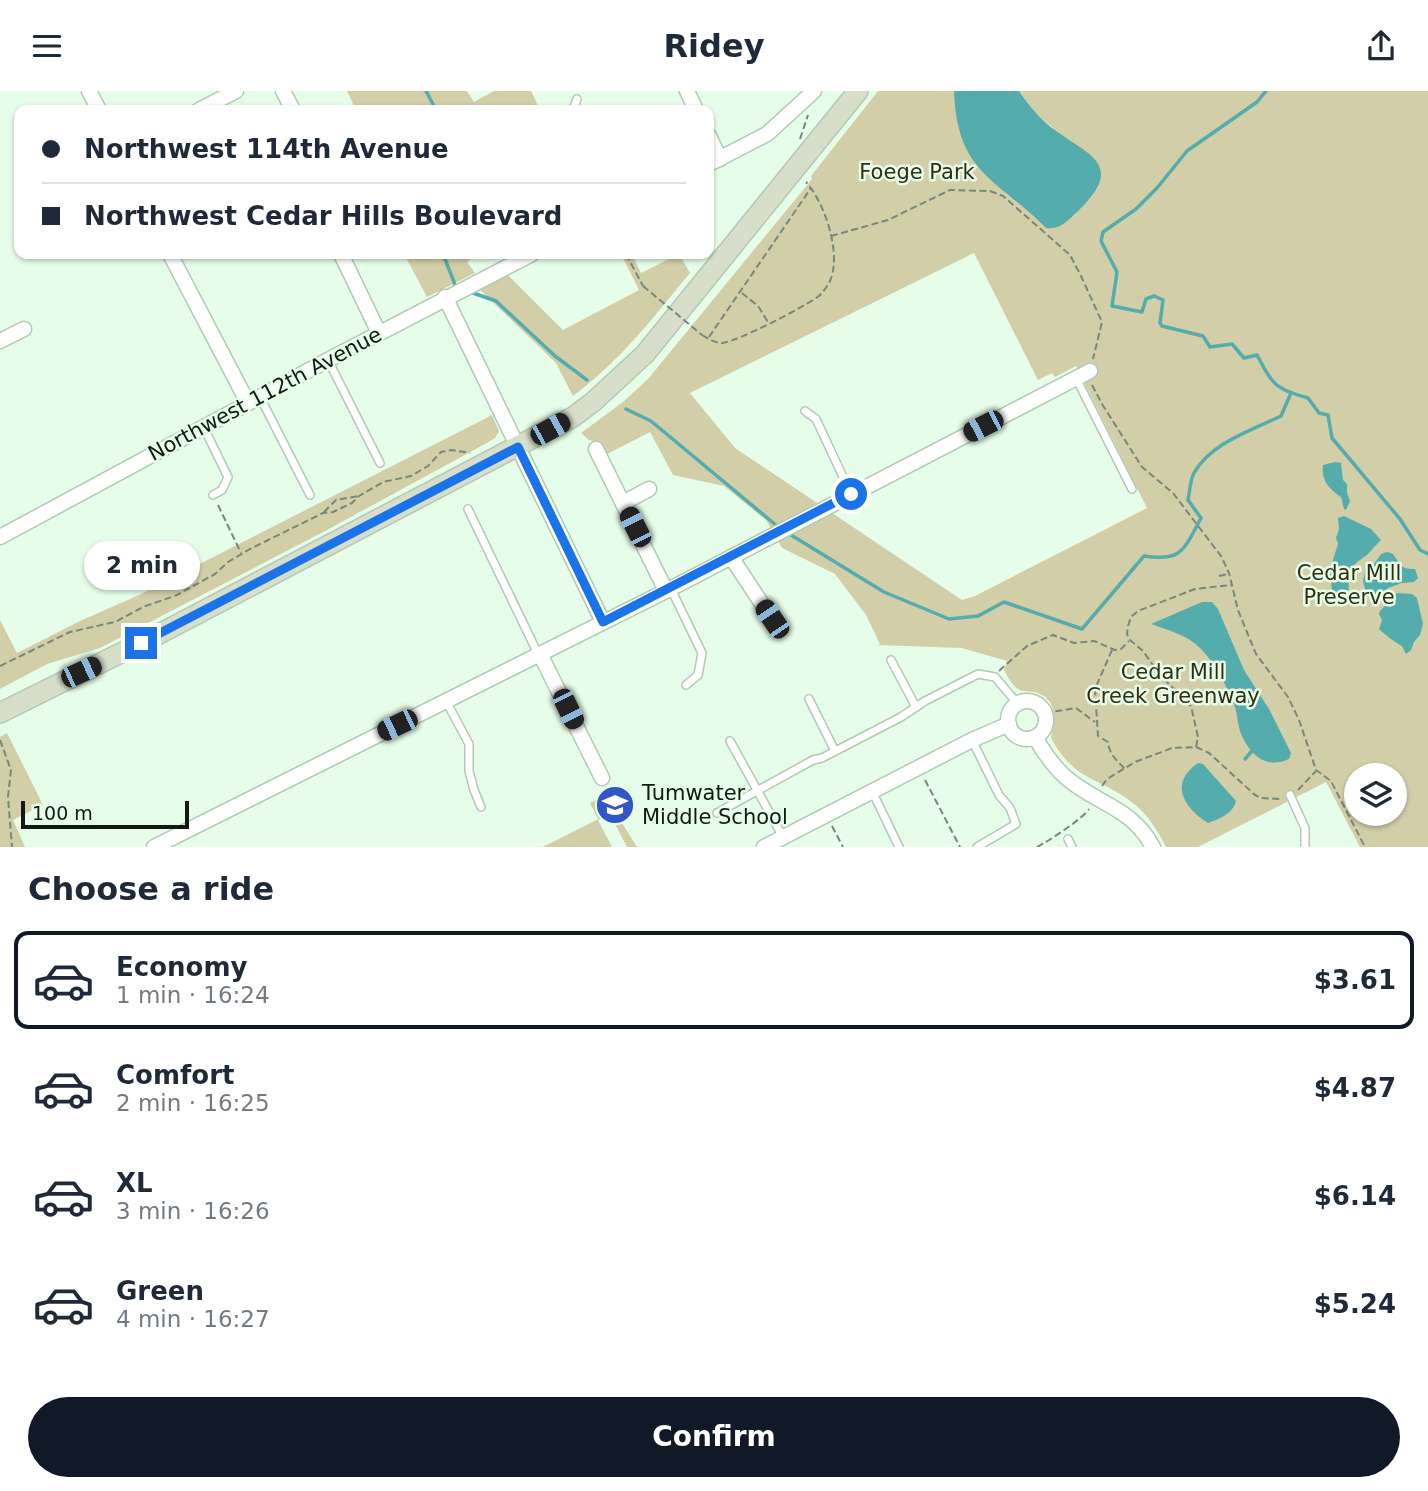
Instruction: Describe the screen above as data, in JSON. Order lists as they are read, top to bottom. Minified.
{"streets":{"street":["Northwest 112th Avenue"]},"parks":["Foege Park","Cedar Mill Preserve","Cedar Mill Creek Greenway"],"places":{"school or university":["Tumwater Middle School"]},"scale_bar":"100 m","page":{"header":"Ridey","banner":["Northwest 114th Avenue","Northwest Cedar Hills Boulevard"],"bubble":"2 min","scale":"100 m","heading":"Choose a ride","list":[{"name":"Economy","note":"1 min · 16:24","value":"$3.61"},{"name":"Comfort","note":"2 min · 16:25","value":"$4.87"},{"name":"XL","note":"3 min · 16:26","value":"$6.14"},{"name":"Green","note":"4 min · 16:27","value":"$5.24"}],"buttons":"Confirm"}}
